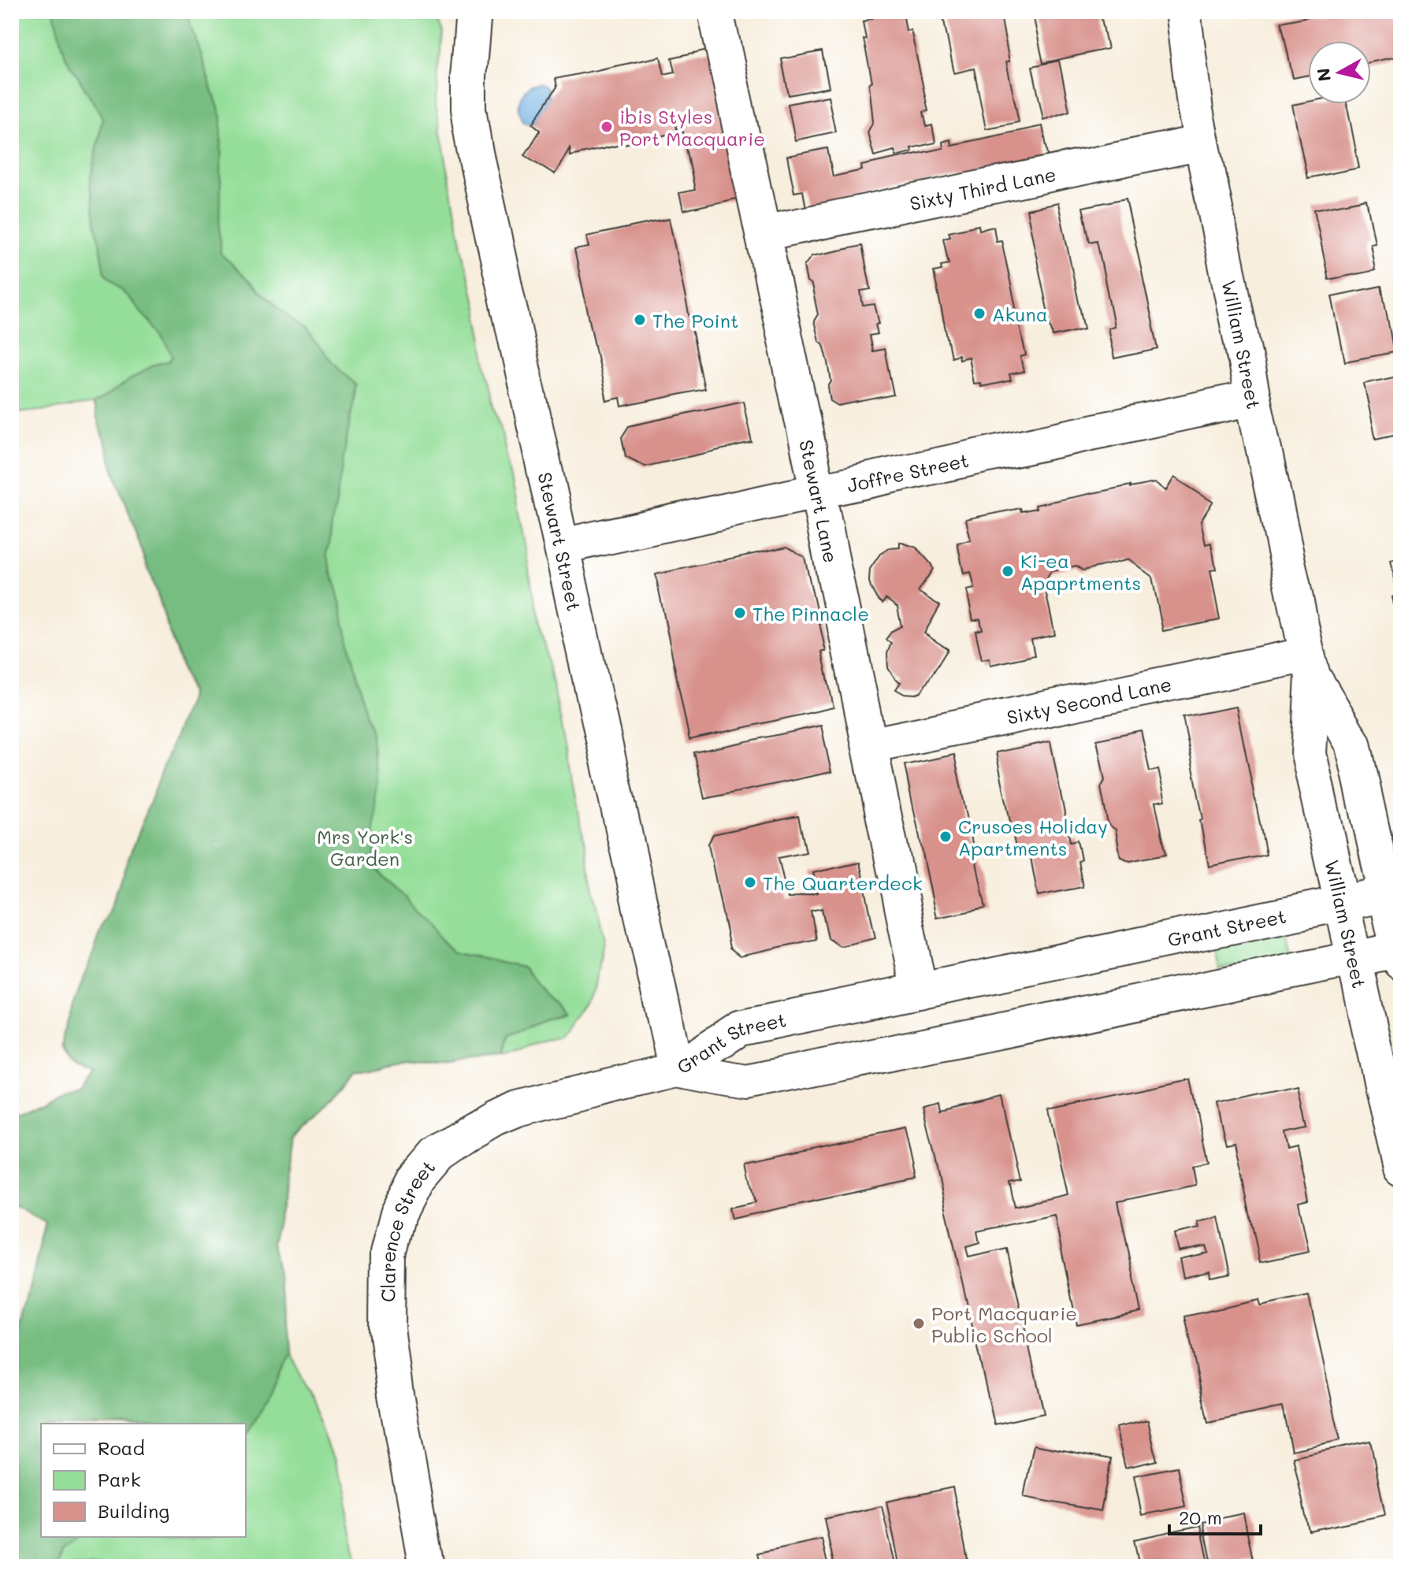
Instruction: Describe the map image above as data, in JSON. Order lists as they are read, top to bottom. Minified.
{"streets":{"street":["Sixty Third Lane","William Street","Joffre Street","Stewart Lane","Stewart Street","Sixty Second Lane","Grant Street","Clarence Street"]},"crossings":[["Sixty Third Lane","William Street"],["Sixty Third Lane","Stewart Lane"],["William Street","Joffre Street"],["William Street","Sixty Second Lane"],["William Street","Grant Street"],["Joffre Street","Stewart Lane"],["Joffre Street","Stewart Street"],["Stewart Lane","Sixty Second Lane"],["Stewart Lane","Grant Street"],["Stewart Street","Grant Street"],["Stewart Street","Clarence Street"],["Grant Street","Clarence Street"]],"parks":["Mrs York's Garden"],"places":["ibis Styles Port Macquarie","Akuna","The Point","Ki-ea Apaprtments","The Pinnacle","Crusoes Holiday Apartments","The Quarterdeck","Port Macquarie Public School"],"legend":["Road","Park","Building"],"scale_bar":"20 m","north":"left"}
